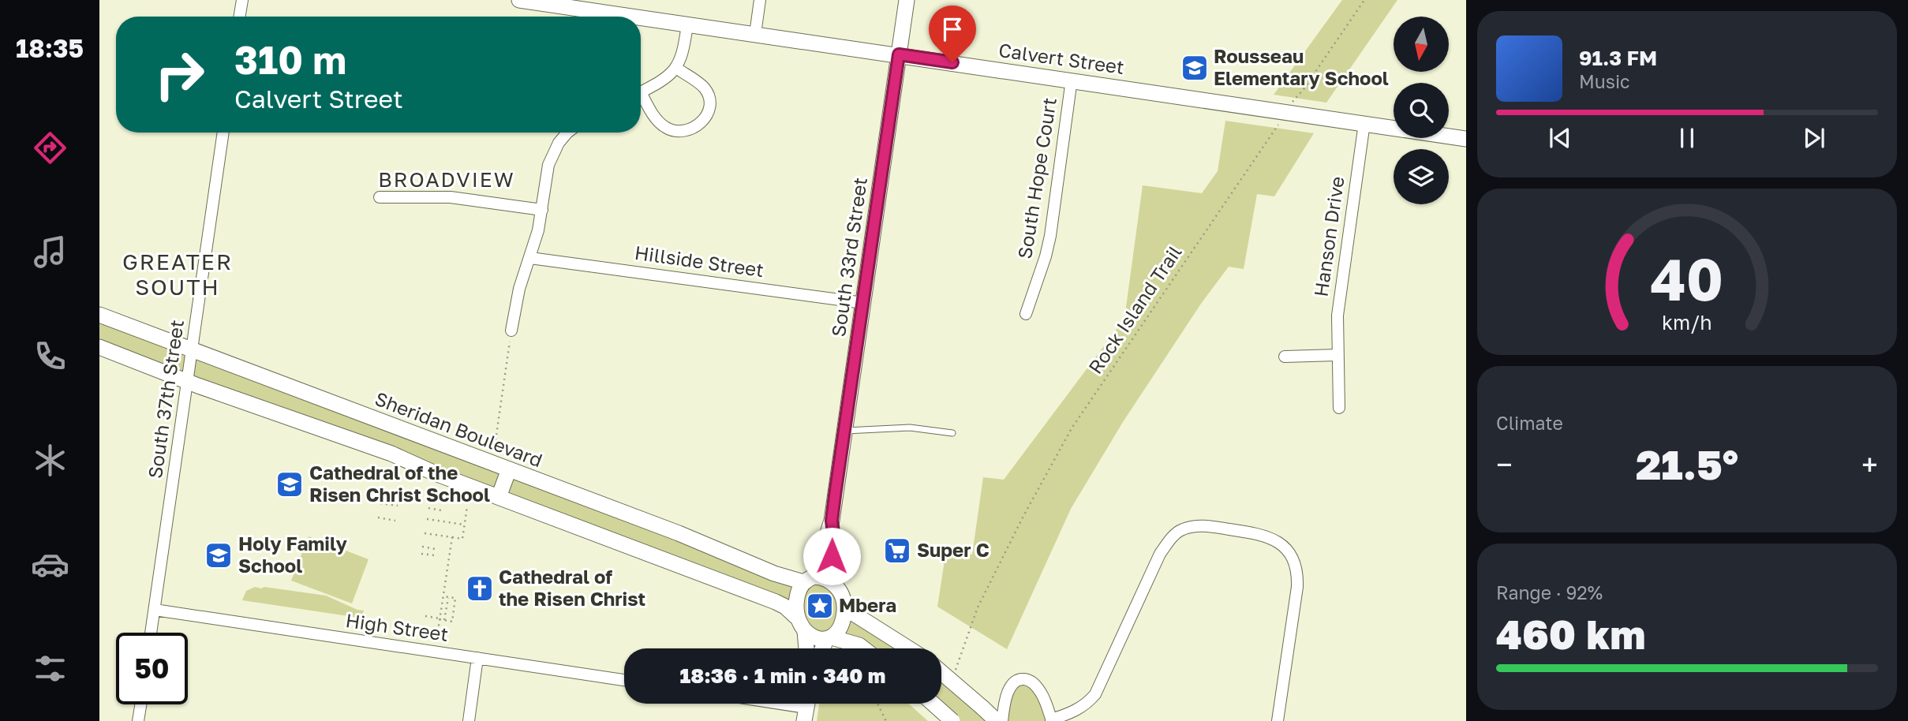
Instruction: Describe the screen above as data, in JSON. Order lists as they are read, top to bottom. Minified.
{"streets":{"main road":["Calvert Street","South 33rd Street","Sheridan Boulevard"],"street":["South Hope Court","Hanson Drive","Hillside Street","South 37th Street","High Street"],"path":["Rock Island Trail"]},"crossings":[["Calvert Street","South Hope Court"],["Calvert Street","Hanson Drive"],["Calvert Street","South 33rd Street"],["Calvert Street","Rock Island Trail"],["South 33rd Street","Hillside Street"],["South 33rd Street","Sheridan Boulevard"],["South 37th Street","Sheridan Boulevard"],["South 37th Street","High Street"]],"districts":["BROADVIEW","GREATER SOUTH"],"places":{"school or university":["Rousseau Elementary School","Cathedral of the Risen Christ School","Holy Family School"],"supermarket":["Super C"],"church":["Cathedral of the Risen Christ"],"place":["Mbera"]},"north":"bottom","page":{"tabs":"18:35","turn":["310 m","Calvert Street"],"song":["91.3 FM","Music"],"tile":["Climate",["Range · 92%","460 km"]],"heat":["−","21.5°","+"],"limit":"50","trip":"18:36 · 1 min · 340 m","gauge":["40","km/h"]}}
